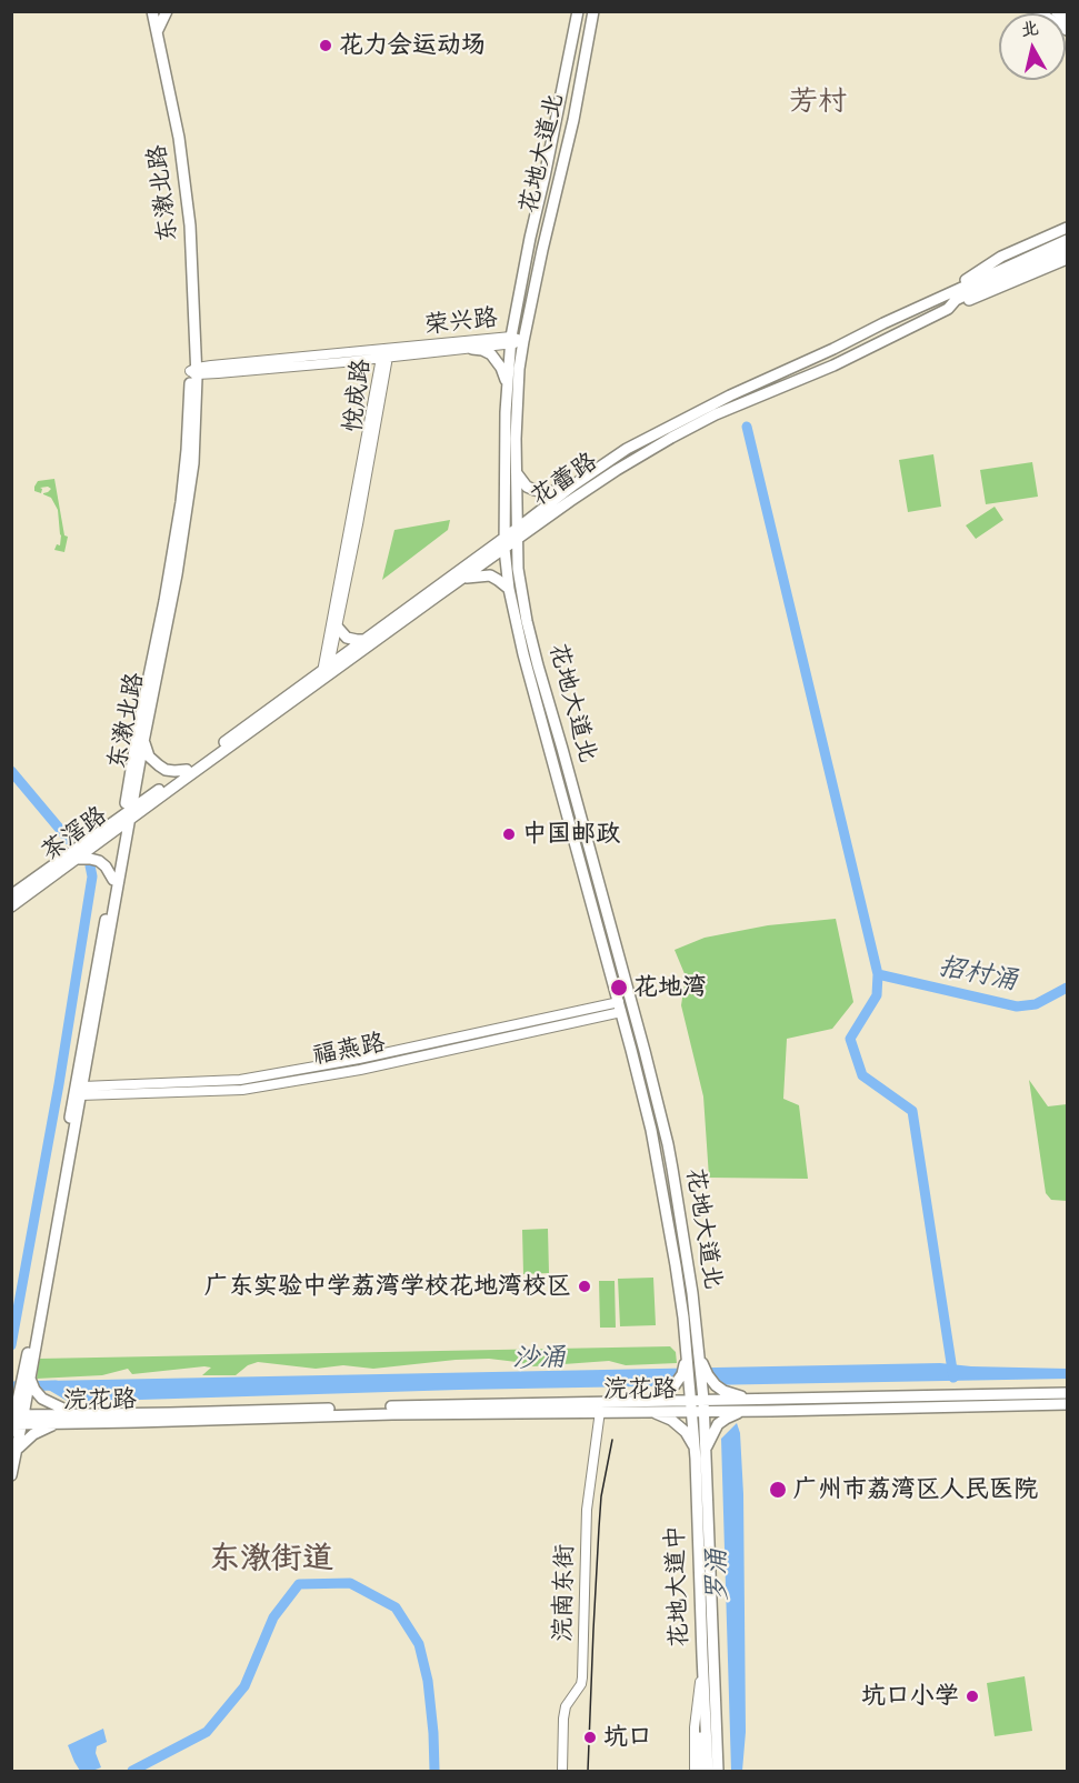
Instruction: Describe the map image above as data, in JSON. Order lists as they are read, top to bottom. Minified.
{"streets":{"main road":["花地大道北","东漖北路","花蕾路","茶滘路","浣花路","花地大道中"],"street":["荣兴路","悦成路","福燕路","浣南东街"]},"crossings":[["花地大道北","荣兴路"],["花地大道北","花蕾路"],["花地大道北","福燕路"],["花地大道北","浣花路"],["花地大道北","花地大道中"],["东漖北路","荣兴路"],["东漖北路","花蕾路"],["东漖北路","茶滘路"],["东漖北路","福燕路"],["东漖北路","浣花路"],["荣兴路","悦成路"],["悦成路","花蕾路"],["花蕾路","茶滘路"],["浣花路","花地大道中"],["浣花路","浣南东街"]],"districts":["芳村","东漖街道"],"water":["招村涌","沙涌","罗涌"],"places":["花力会运动场","中国邮政","花地湾","广东实验中学荔湾学校花地湾校区","广州市荔湾区人民医院","坑口小学","坑口"],"north":"top"}
